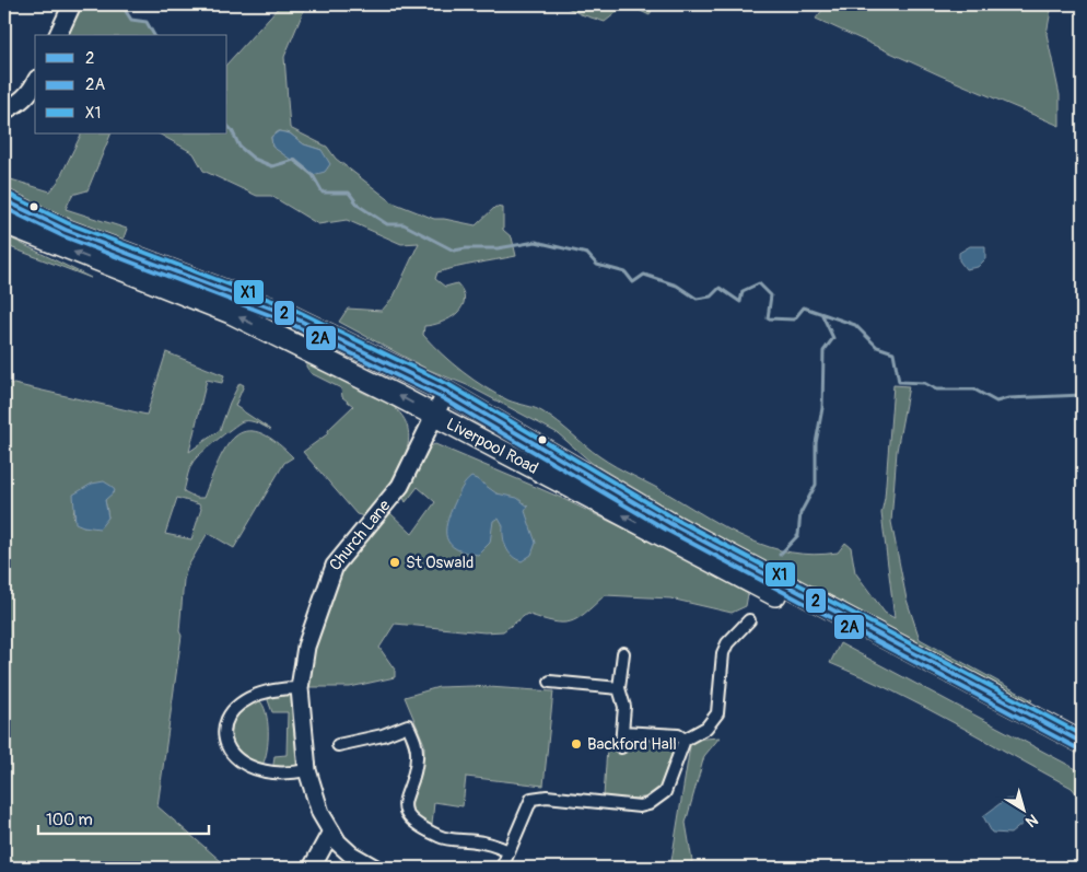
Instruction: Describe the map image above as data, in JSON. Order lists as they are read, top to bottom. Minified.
{"streets":{"highway":["Liverpool Road"],"street":["Church Lane"]},"crossings":[["Liverpool Road","Church Lane"]],"places":["St Oswald","Backford Hall"],"lines":["transit line X1","transit line 2","transit line 2A"],"legend":["2","2A","X1"],"scale_bar":"100 m","north":"bottom right"}
